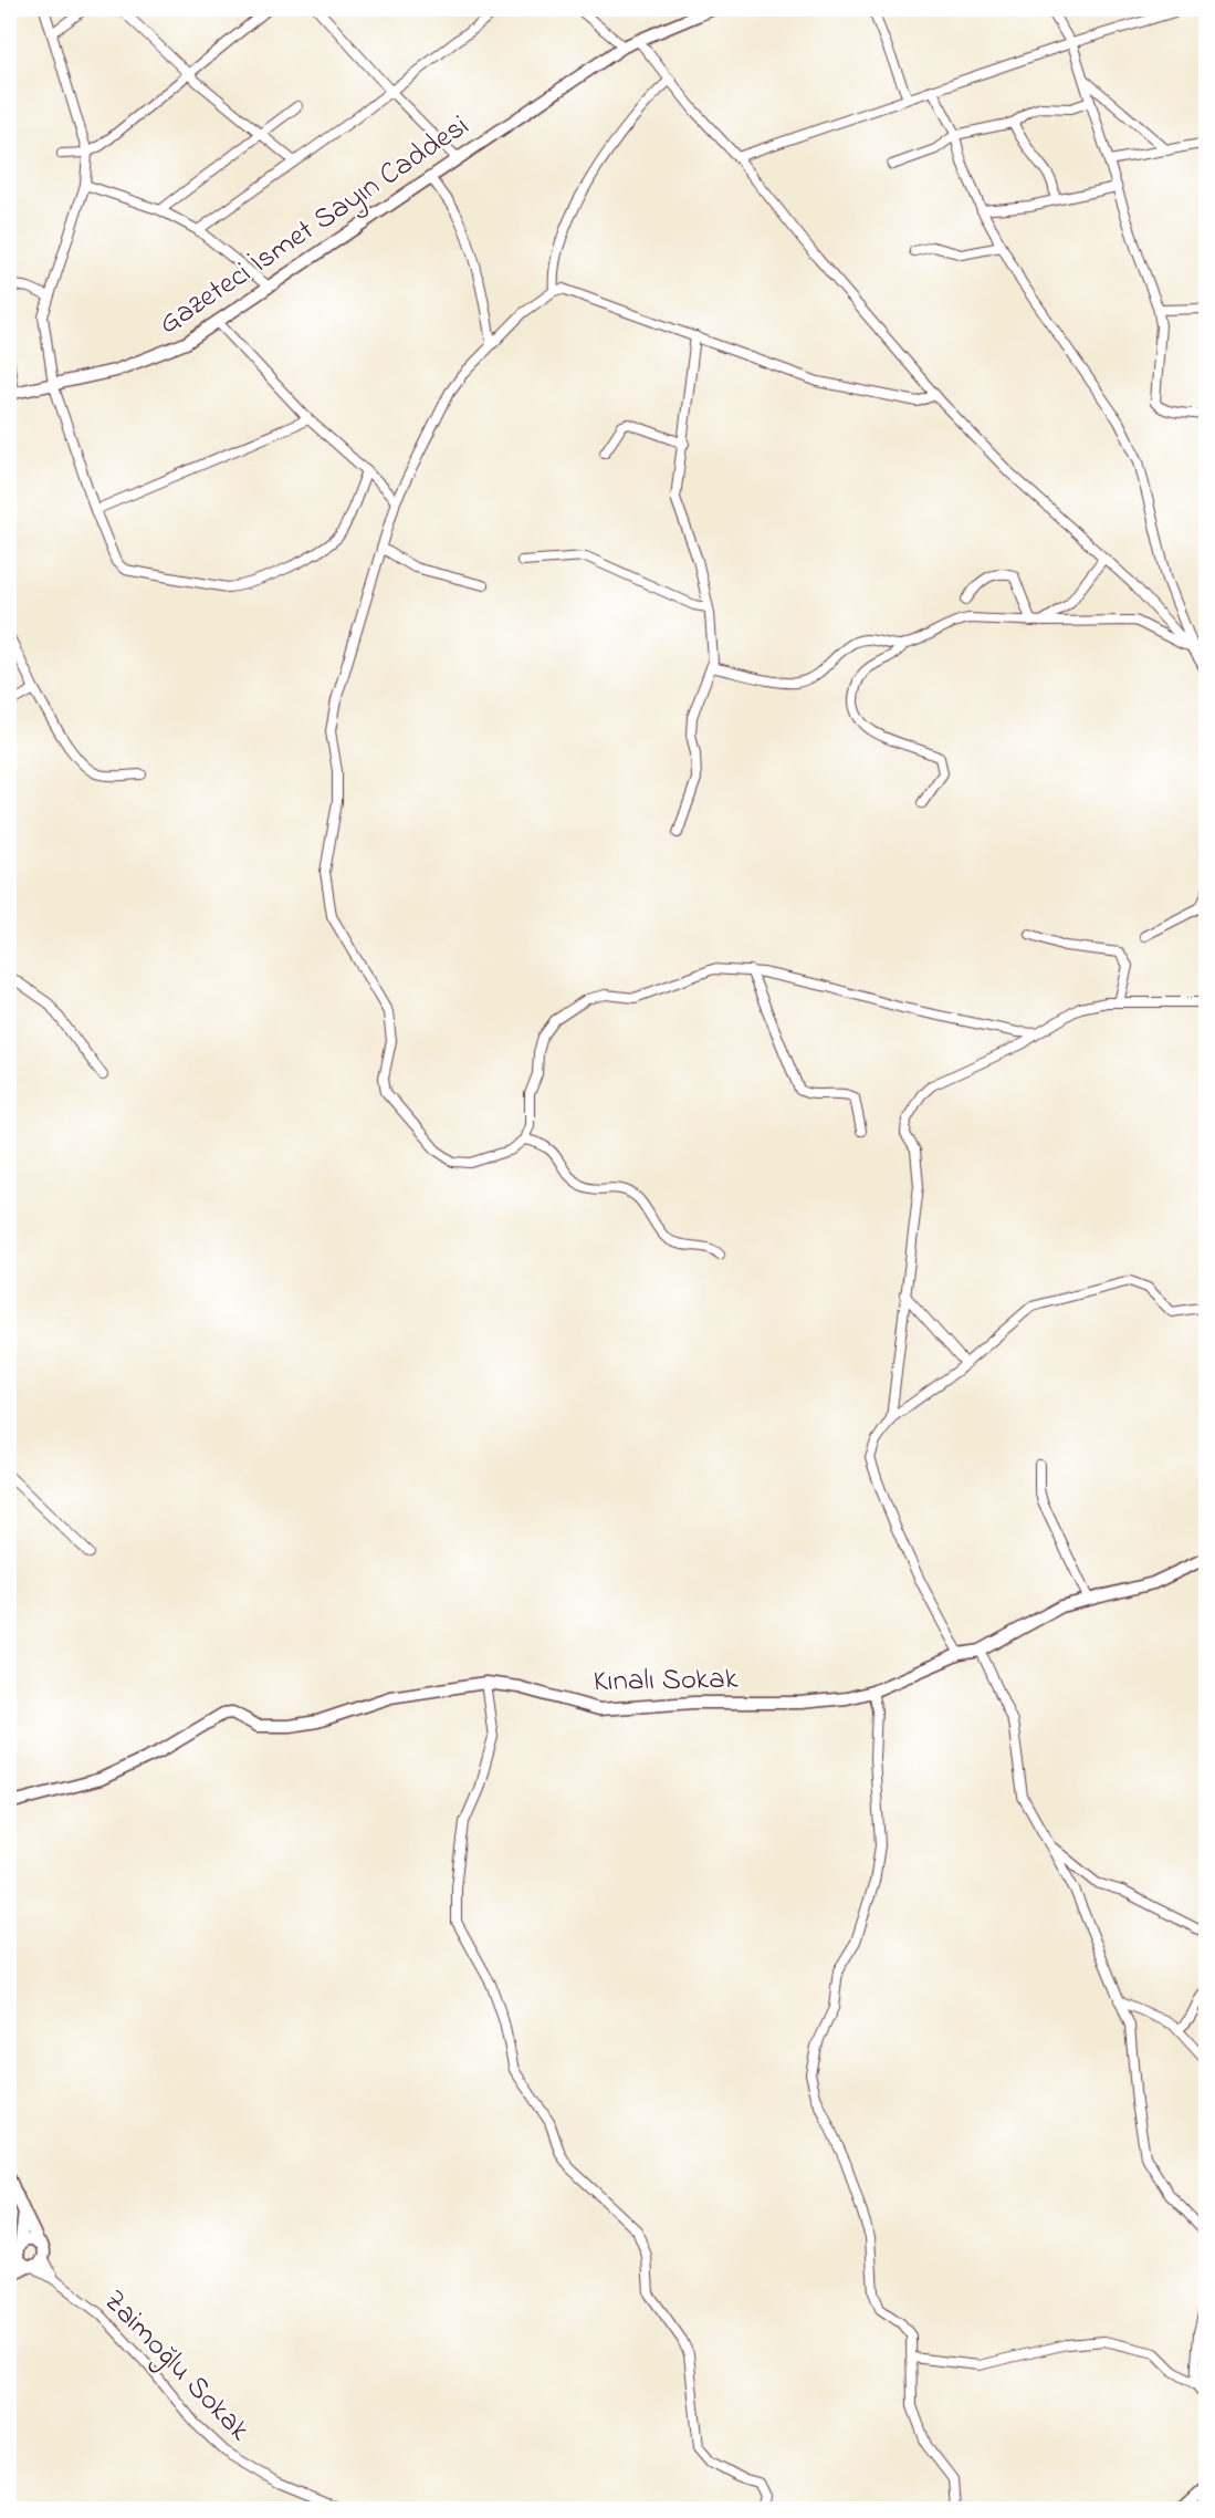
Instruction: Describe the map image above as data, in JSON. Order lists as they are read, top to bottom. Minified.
{"streets":{"street":["Gazeteci İsmet Sayın Caddesi","Kınalı Sokak","Zaimoğlu Sokak"]}}
